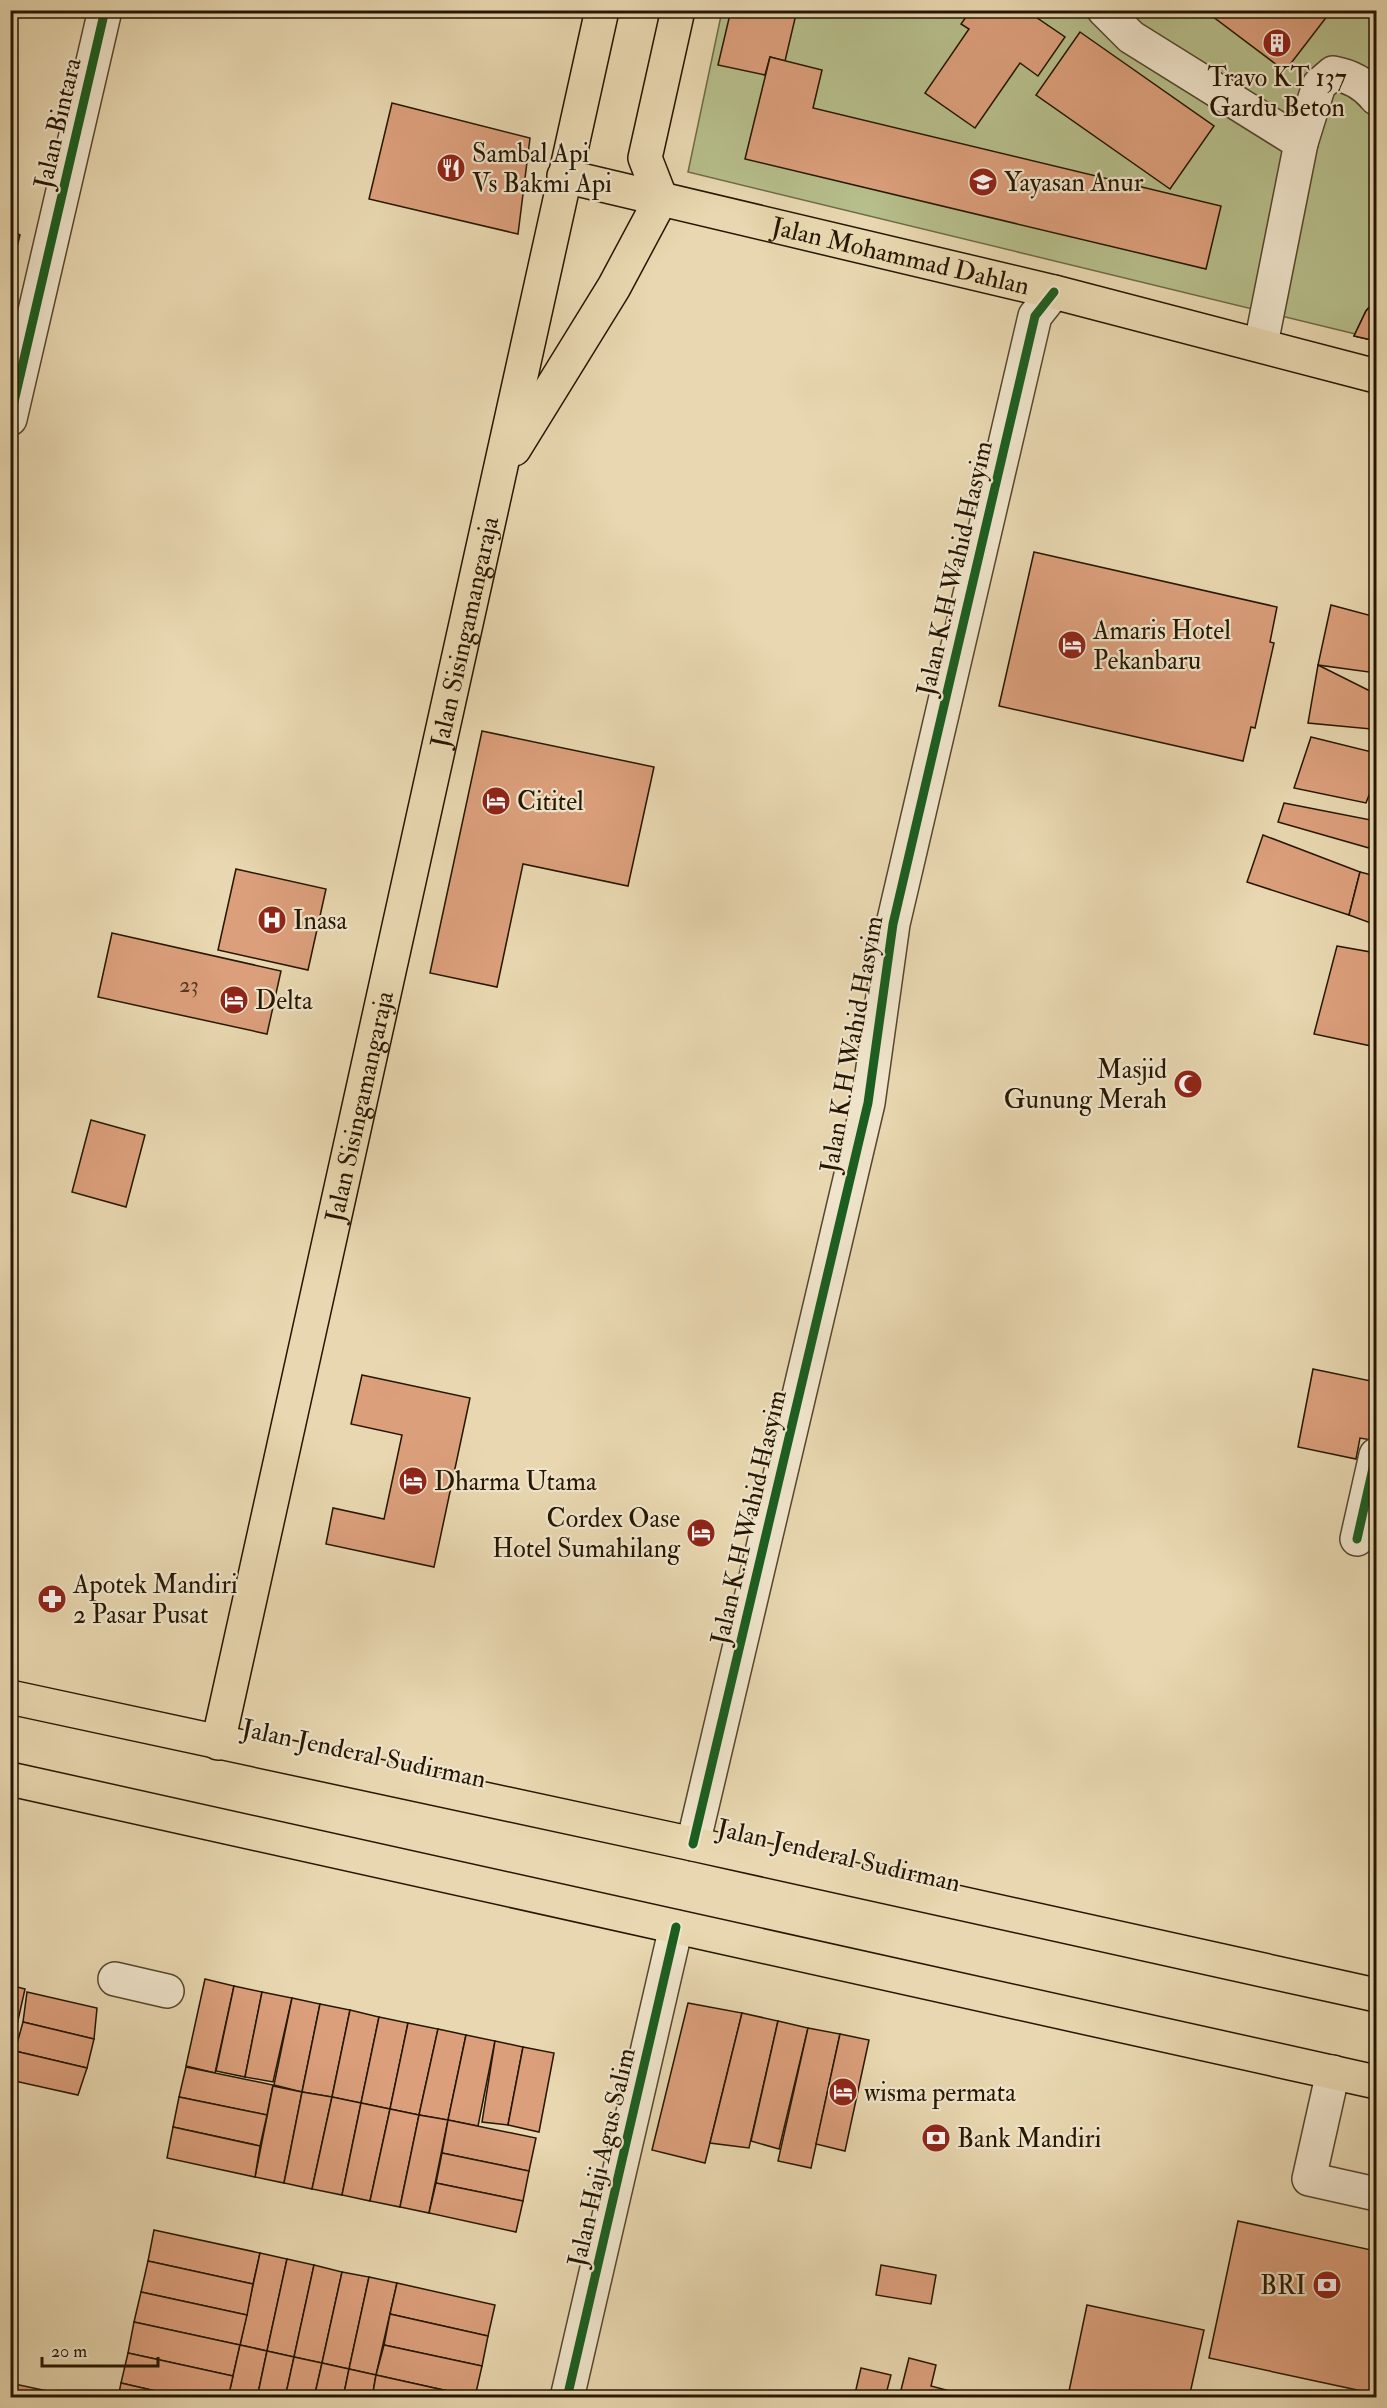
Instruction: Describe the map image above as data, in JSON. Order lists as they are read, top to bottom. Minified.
{"streets":{"main road":["Jalan Mohammad Dahlan","Jalan Sisingamangaraja","Jalan Jenderal Sudirman"],"street":["Jalan Bintara","Jalan K.H Wahid Hasyim","Jalan Haji Agus Salim"]},"crossings":[["Jalan Mohammad Dahlan","Jalan K.H Wahid Hasyim"],["Jalan Mohammad Dahlan","Jalan Sisingamangaraja"],["Jalan K.H Wahid Hasyim","Jalan Jenderal Sudirman"],["Jalan Sisingamangaraja","Jalan Jenderal Sudirman"]],"places":{"building":["Travo KT 137 Gardu Beton"],"restaurant":["Sambal Api Vs Bakmi Api"],"school or university":["Yayasan Anur"],"hotel":["Amaris Hotel Pekanbaru","Cititel","Delta","Dharma Utama","Cordex Oase Hotel Sumahilang","wisma permata"],"hospital":["Inasa"],"mosque":["Masjid Gunung Merah"],"pharmacy":["Apotek Mandiri 2 Pasar Pusat"],"bank":["Bank Mandiri","BRI"]},"house_numbers":["23"],"scale_bar":"20 m"}
